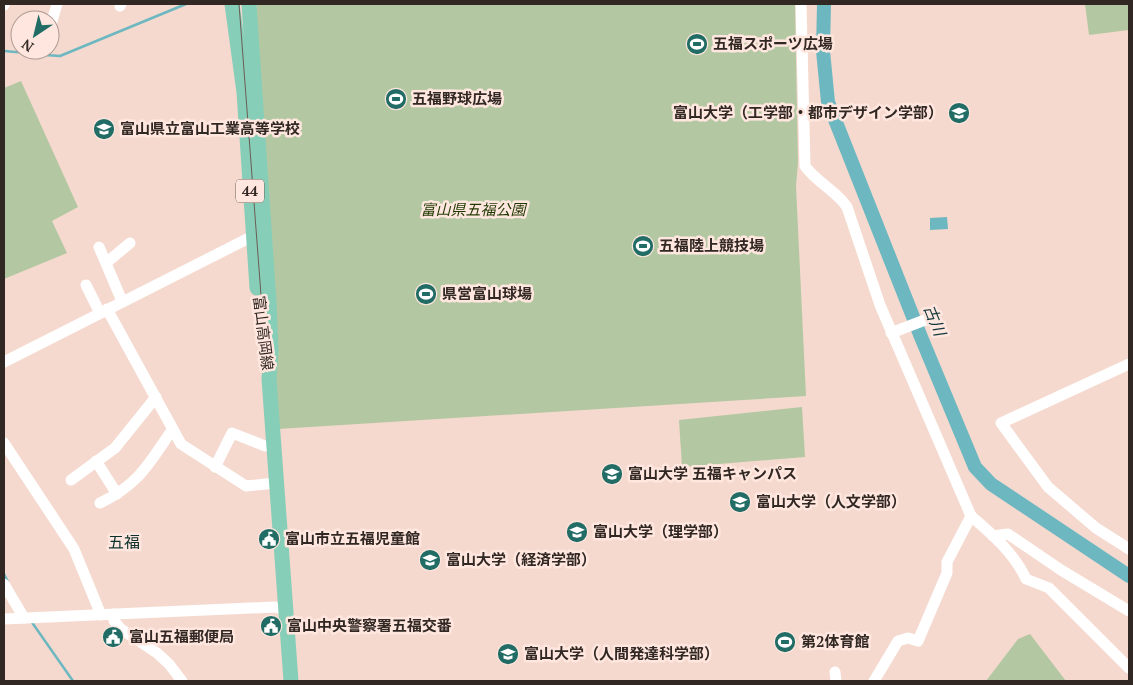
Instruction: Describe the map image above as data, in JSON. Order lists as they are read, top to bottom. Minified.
{"streets":{"main road":["44","富山高岡線"]},"crossings":[["44","富山高岡線"]],"districts":["五福"],"water":["古川"],"parks":["富山県五福公園"],"places":{"sports":["五福スポーツ広場","五福野球広場","五福陸上競技場","県営富山球場","第2体育館"],"school or university":["富山大学（工学部・都市デザイン学部）","富山県立富山工業高等学校","富山大学 五福キャンパス","富山大学（人文学部）","富山大学（理学部）","富山大学（経済学部）","富山大学（人間発達科学部）"],"public building":["富山市立五福児童館","富山中央警察署五福交番","富山五福郵便局"]},"north":"bottom left"}
